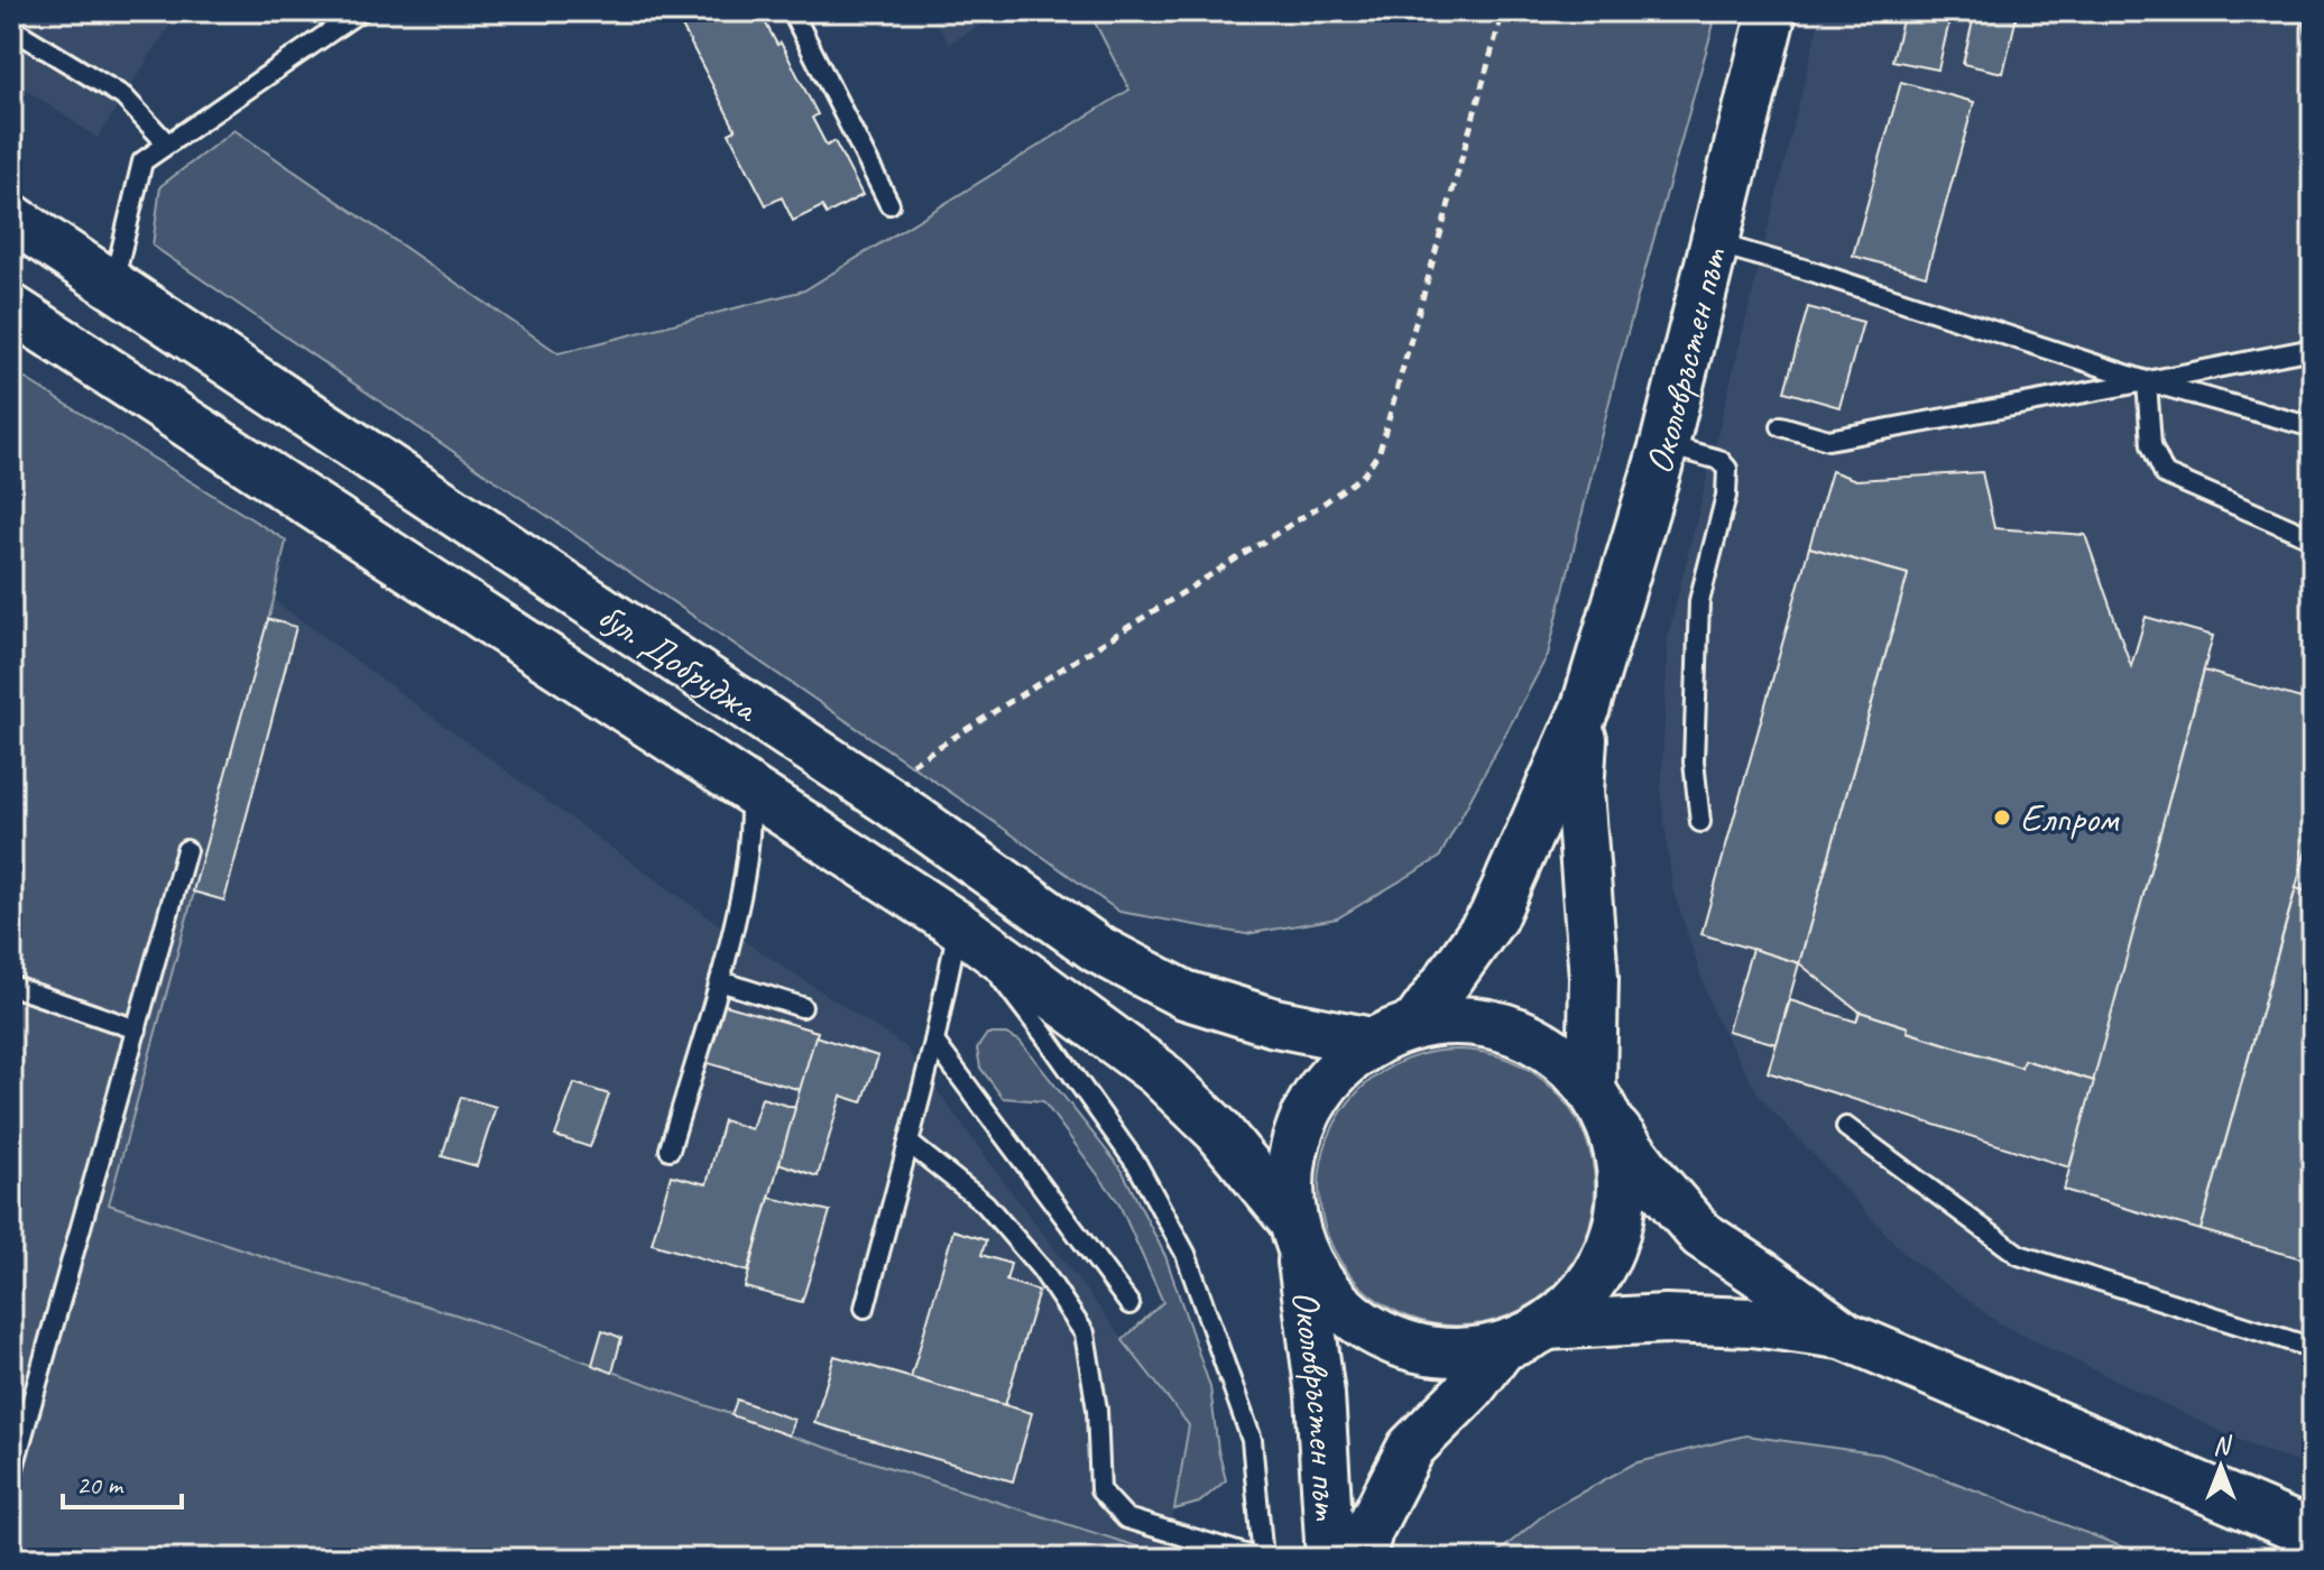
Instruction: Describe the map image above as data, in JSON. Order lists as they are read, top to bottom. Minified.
{"streets":{"main road":["Околовръстен път","бул. Добруджа"]},"crossings":[["Околовръстен път","бул. Добруджа"]],"places":["Елпром"],"scale_bar":"20 m","north":"top"}
